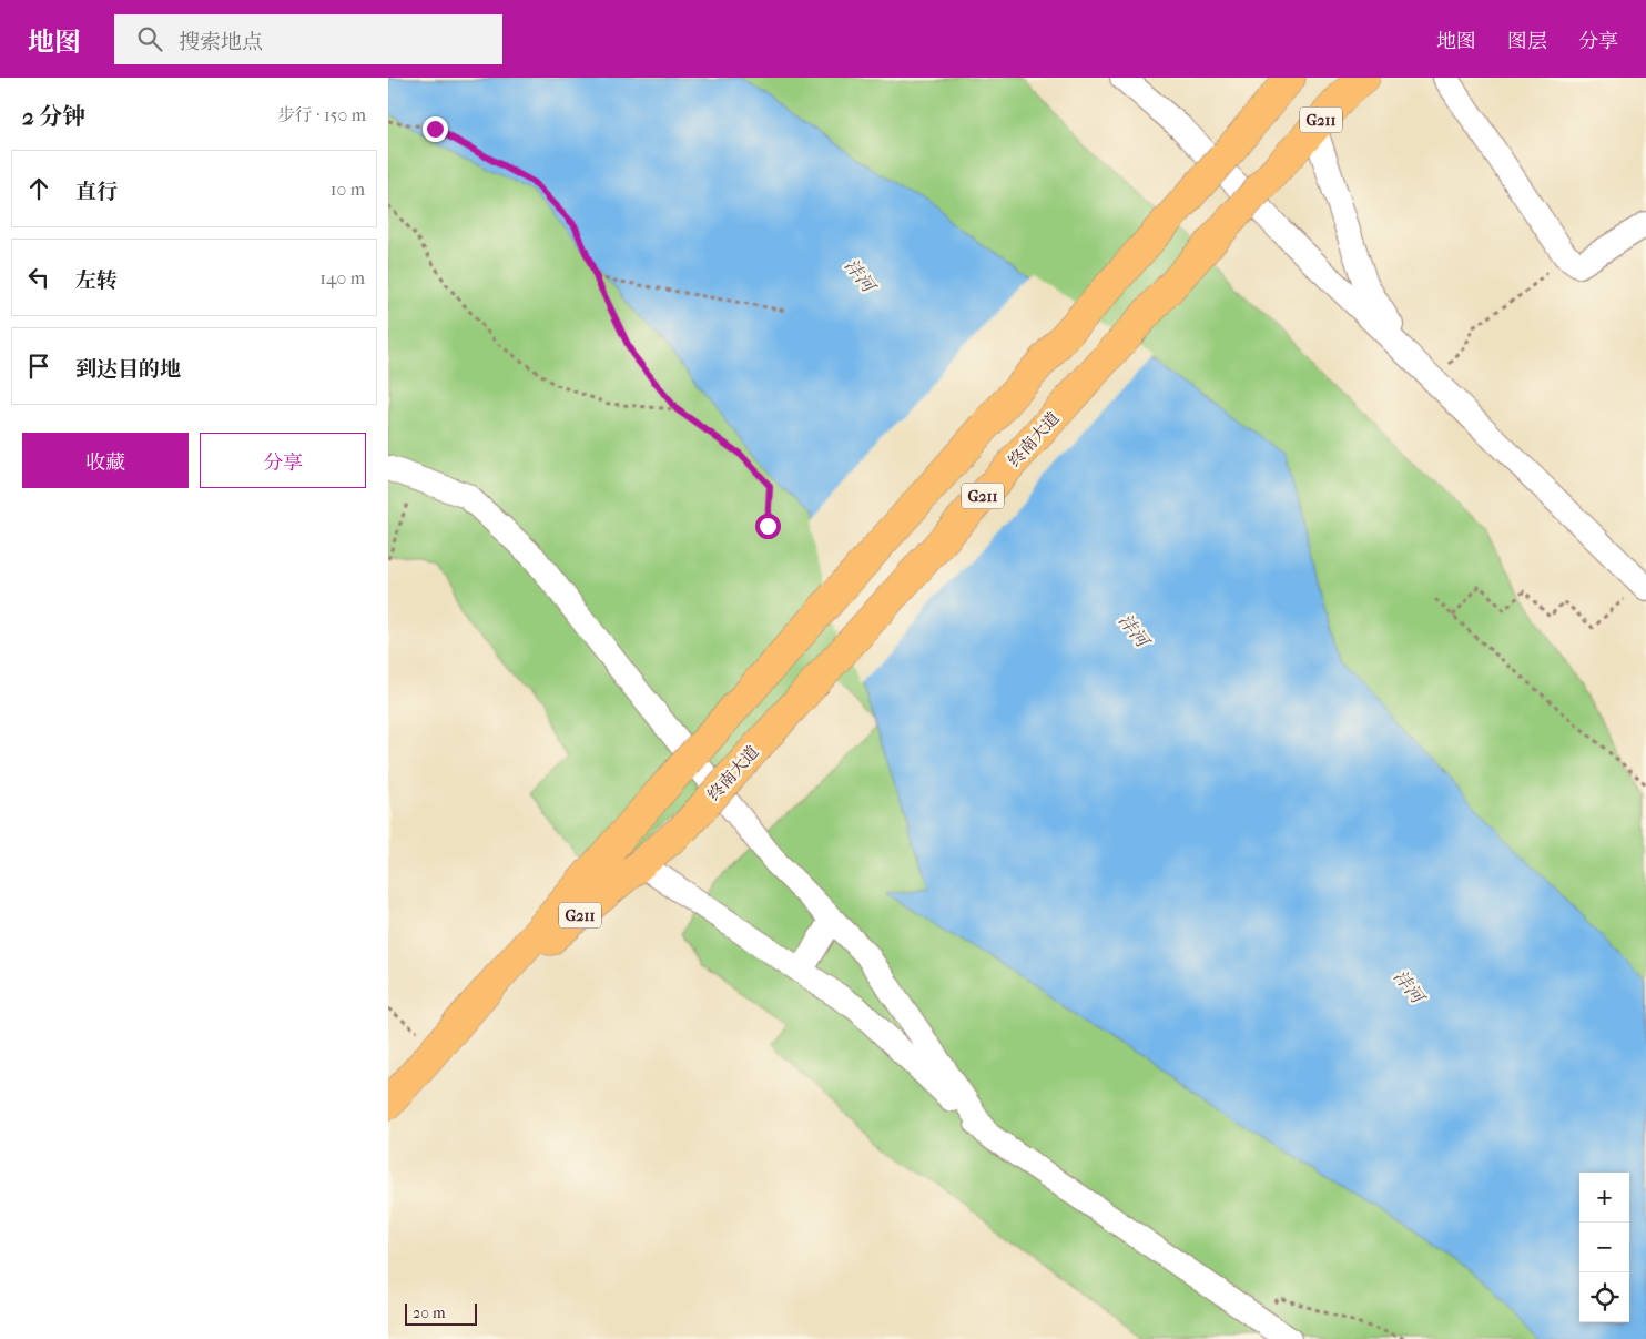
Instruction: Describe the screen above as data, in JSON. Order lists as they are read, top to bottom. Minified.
{"streets":{"highway":["G211","终南大道"]},"crossings":[["G211","终南大道"]],"water":["沣河"],"scale_bar":"20 m","page":{"header":"地图","search":"搜索地点","nav":["地图","图层","分享"],"heading":["2 分钟","步行 · 150 m"],"list":[["直行","10 m"],["左转","140 m"],"到达目的地"],"buttons":["收藏","分享"],"map_buttons":["+","−"],"scale":"20 m"}}
